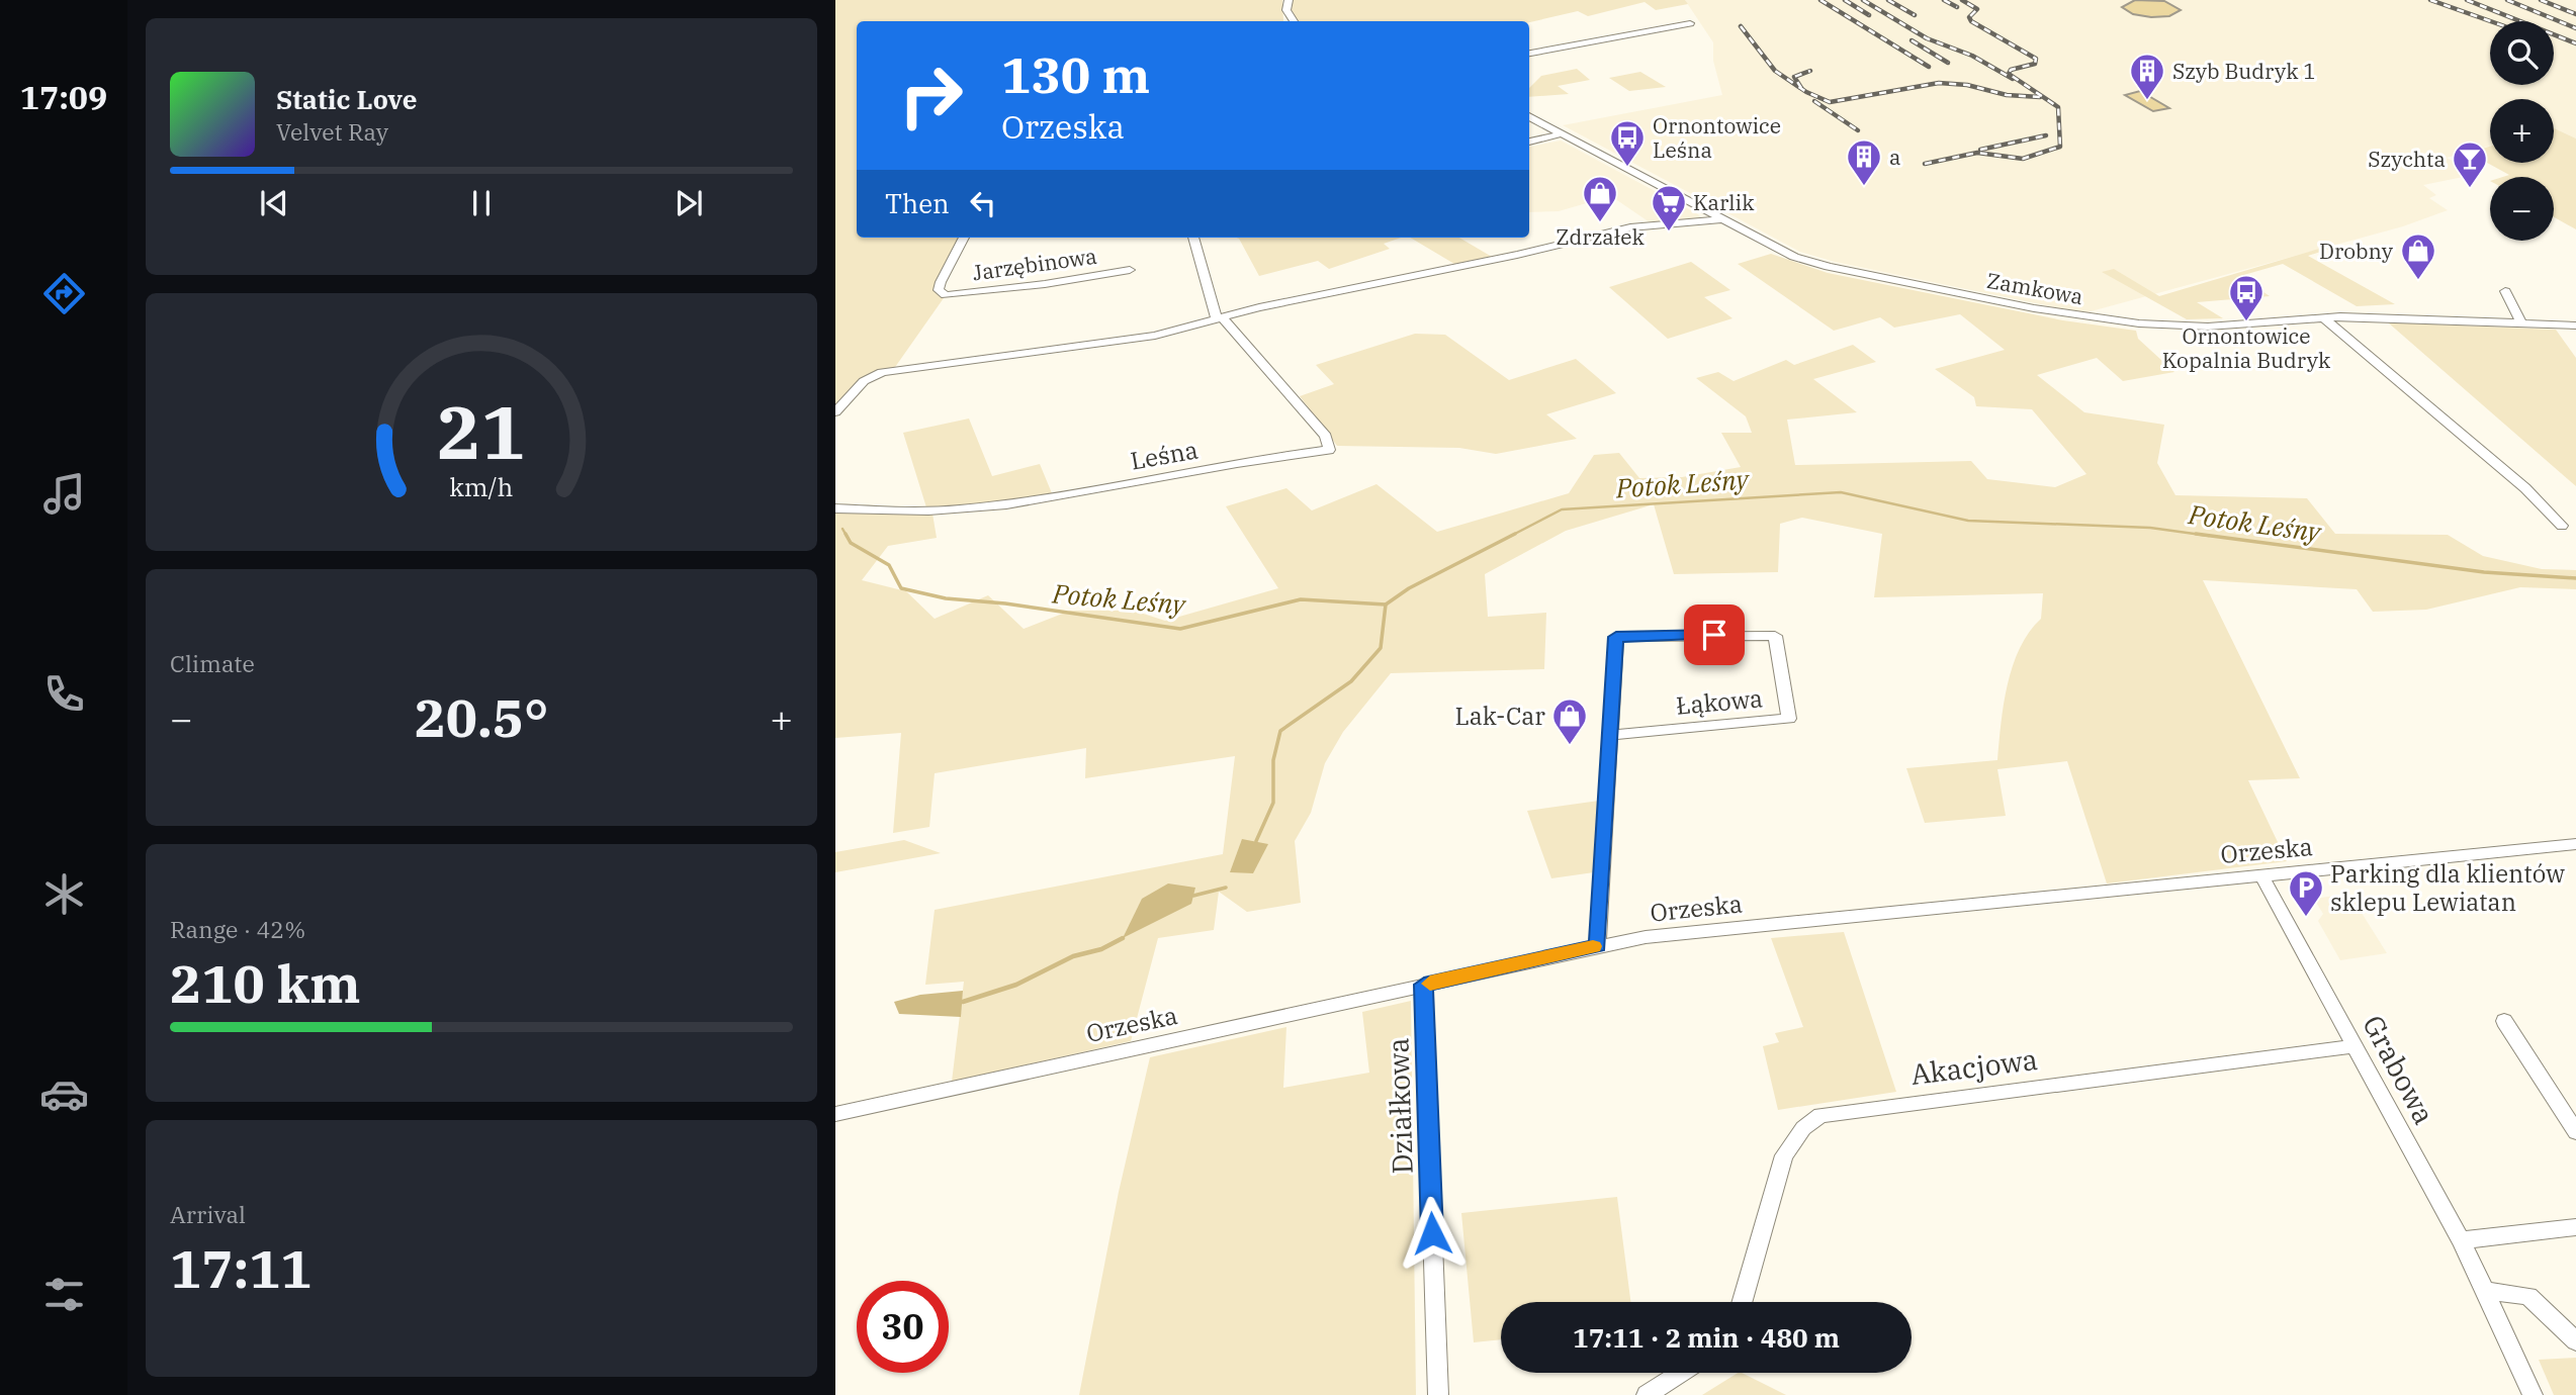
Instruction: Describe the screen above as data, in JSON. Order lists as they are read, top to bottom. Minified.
{"streets":{"street":["Jarzębinowa","Zamkowa","Leśna","Łąkowa","Orzeska","Akacjowa","Grabowa","Działkowa"]},"crossings":[["Łąkowa","Orzeska"],["Orzeska","Grabowa"],["Orzeska","Działkowa"],["Akacjowa","Grabowa"]],"water":["Potok Leśny"],"places":{"building":["Szyb Budryk 1","a"],"bus stop":["Ornontowice Leśna","Ornontowice Kopalnia Budryk"],"bar":["Szychta"],"shop":["Zdrzałek","Drobny","Lak-Car"],"supermarket":["Karlik"],"parking":["Parking dla klientów sklepu Lewiatan"]},"page":{"tabs":"17:09","map_buttons":["+","−"],"turn":["130 m","Orzeska"],"song":["Static Love","Velvet Ray"],"then":"Then","tile":["Climate",["Range · 42%","210 km"],["Arrival","17:11"]],"heat":["−","20.5°","+"],"limit":"30","trip":"17:11 · 2 min · 480 m","gauge":["21","km/h"]}}
